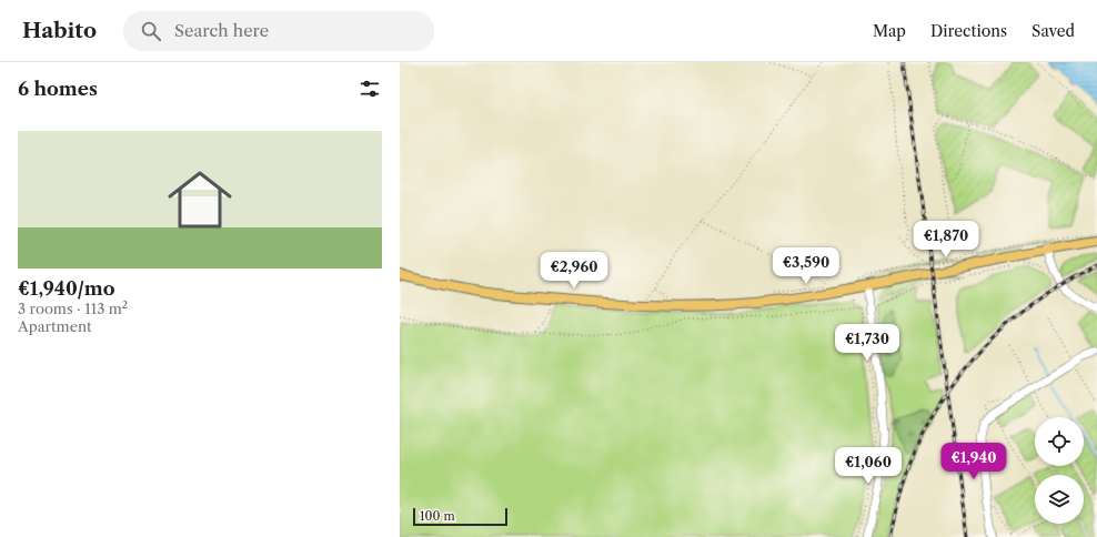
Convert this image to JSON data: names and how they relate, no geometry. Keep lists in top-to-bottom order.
{
  "scale_bar": "100 m",
  "page": {
    "header": "Habito",
    "search": "Search here",
    "nav": ["Map", "Directions", "Saved"],
    "heading": "6 homes",
    "list": [
      {
        "name": "€1,940/mo",
        "note": "3 rooms · 113 m² · Apartment"
      }
    ],
    "price": [
      "€1,870",
      "€3,590",
      "€2,960",
      "€1,730",
      "€1,940",
      "€1,060"
    ],
    "scale": "100 m"
  }
}
